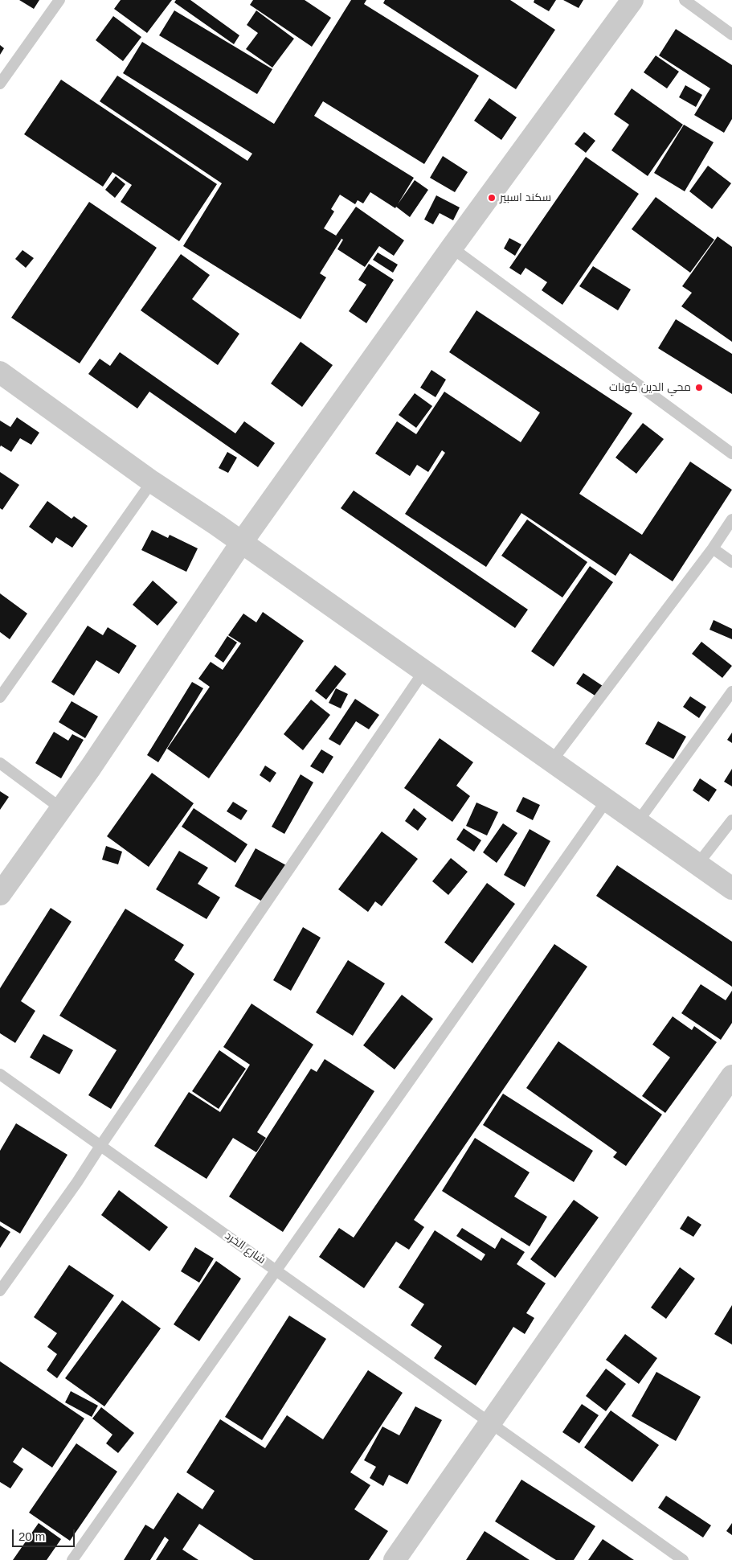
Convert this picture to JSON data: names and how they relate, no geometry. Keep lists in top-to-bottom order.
{
  "streets": {
    "lane": ["شارع الخرد"]
  },
  "places": ["سكند اسبير", "محي الدين كونات"],
  "scale_bar": "20 m"
}
